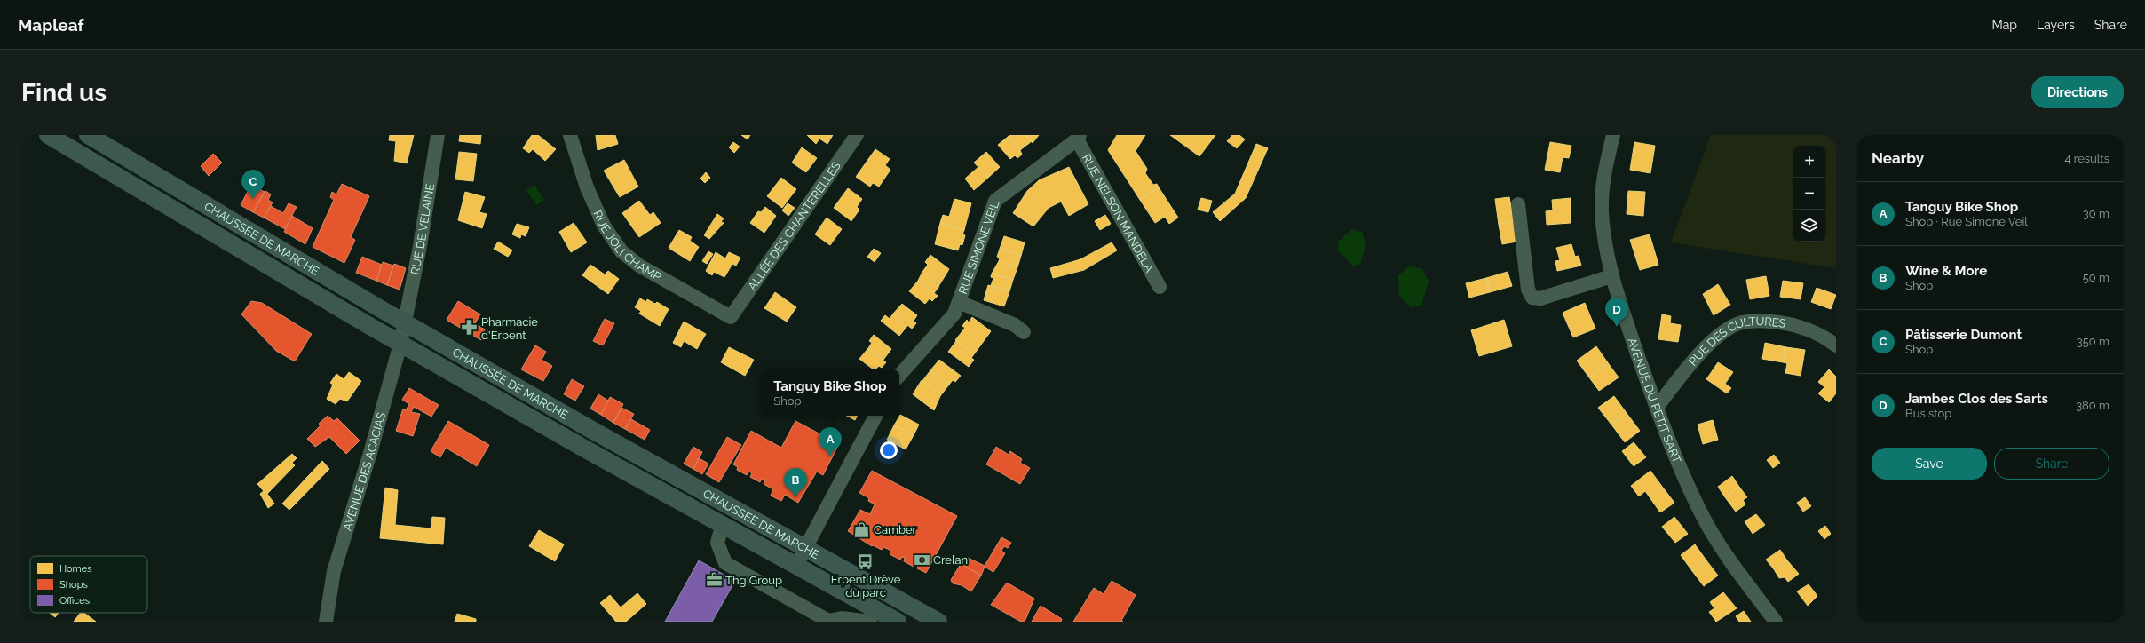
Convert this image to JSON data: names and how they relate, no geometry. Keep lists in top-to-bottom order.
{
  "streets": {
    "main road": ["CHAUSSÉE DE MARCHE"],
    "street": [
      "RUE NELSON MANDELA",
      "ALLÉE DES CHANTERELLES",
      "RUE DE VELAINE",
      "RUE JOLI CHAMP",
      "RUE SIMONE VEIL",
      "RUE DES CULTURES",
      "AVENUE DU PETIT SART",
      "AVENUE DES ACACIAS"
    ]
  },
  "crossings": [
    ["RUE NELSON MANDELA", "RUE SIMONE VEIL"],
    ["ALLÉE DES CHANTERELLES", "RUE JOLI CHAMP"],
    ["RUE DE VELAINE", "CHAUSSÉE DE MARCHE"],
    ["RUE DE VELAINE", "AVENUE DES ACACIAS"],
    ["CHAUSSÉE DE MARCHE", "AVENUE DES ACACIAS"],
    ["RUE DES CULTURES", "AVENUE DU PETIT SART"]
  ],
  "places": {
    "pharmacy": ["Pharmacie d'Erpent"],
    "shop": ["Camber"],
    "bank": ["Crelan"],
    "bus stop": ["Erpent Drève du parc"],
    "office": ["Thg Group"]
  },
  "legend": ["Homes", "Shops", "Offices"],
  "page": {
    "header": "Mapleaf",
    "nav": ["Map", "Layers", "Share"],
    "buttons": [
      "Directions",
      ["Save", "Share"]
    ],
    "title": "Find us",
    "heading": ["Nearby", "4 results"],
    "map_buttons": ["+", "−"],
    "pins": [
      "C",
      "D",
      "A",
      "B"
    ],
    "list": [
      {
        "mark": "A",
        "name": "Tanguy Bike Shop",
        "note": "Shop · Rue Simone Veil",
        "value": "30 m"
      },
      {
        "mark": "B",
        "name": "Wine & More",
        "note": "Shop",
        "value": "50 m"
      },
      {
        "mark": "C",
        "name": "Pâtisserie Dumont",
        "note": "Shop",
        "value": "350 m"
      },
      {
        "mark": "D",
        "name": "Jambes Clos des Sarts",
        "note": "Bus stop",
        "value": "380 m"
      }
    ],
    "popup": ["Tanguy Bike Shop", "Shop"]
  }
}
